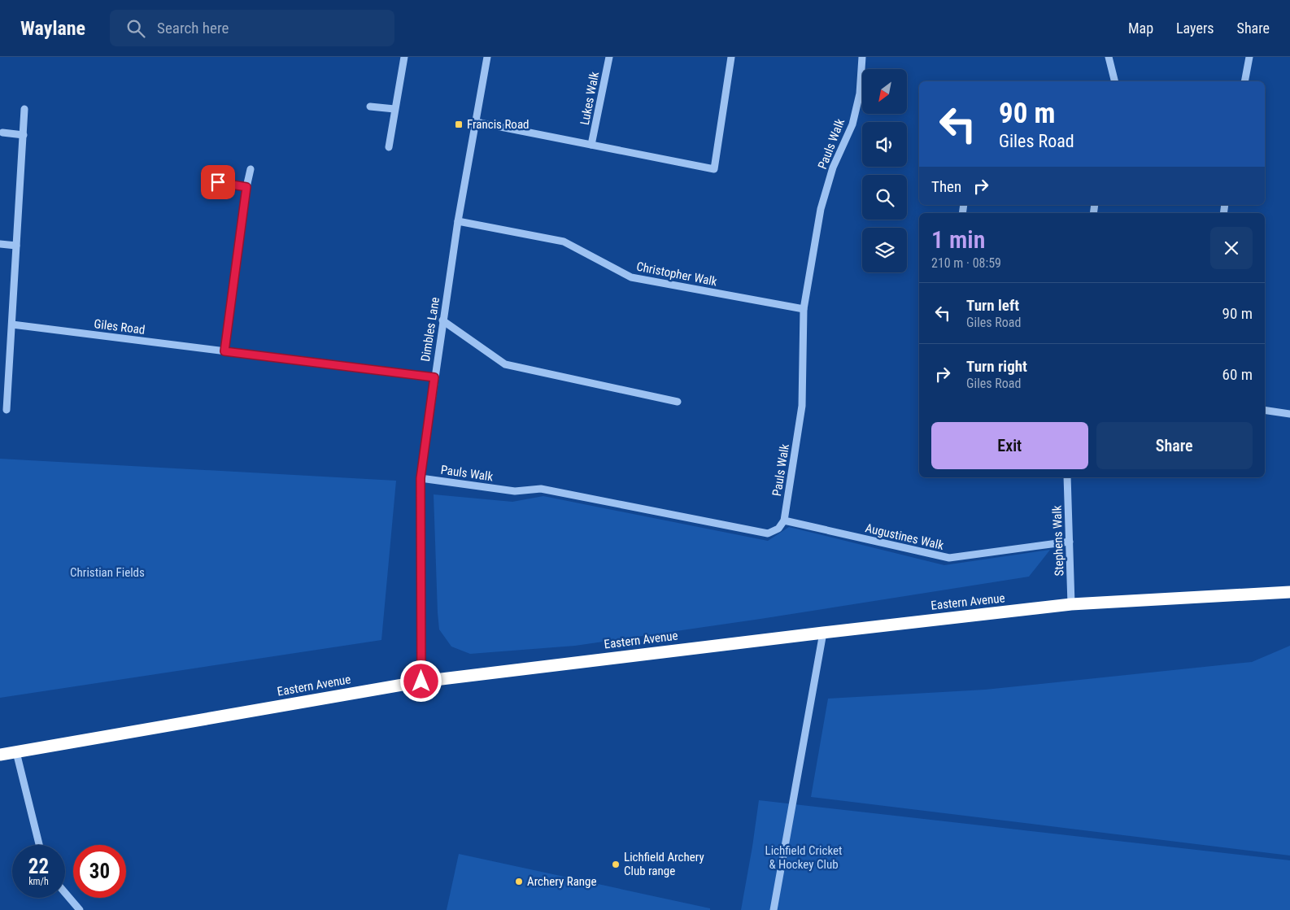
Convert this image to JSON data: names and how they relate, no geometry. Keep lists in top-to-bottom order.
{
  "streets": {
    "highway": ["Eastern Avenue"],
    "street": [
      "Lukes Walk",
      "Pauls Walk",
      "Christopher Walk",
      "Giles Road",
      "Dimbles Lane",
      "Augustines Walk",
      "Stephens Walk"
    ]
  },
  "crossings": [
    ["Pauls Walk", "Christopher Walk"],
    ["Pauls Walk", "Dimbles Lane"],
    ["Pauls Walk", "Augustines Walk"],
    ["Christopher Walk", "Dimbles Lane"],
    ["Giles Road", "Dimbles Lane"],
    ["Dimbles Lane", "Eastern Avenue"],
    ["Augustines Walk", "Stephens Walk"],
    ["Stephens Walk", "Eastern Avenue"]
  ],
  "parks": ["Christian Fields", "Lichfield Cricket & Hockey Club"],
  "places": {
    "transit": ["Francis Road"],
    "other": ["Lichfield Archery Club range", "Archery Range"]
  },
  "north": "bottom left",
  "page": {
    "header": "Waylane",
    "search": "Search here",
    "nav": ["Map", "Layers", "Share"],
    "turn": ["90 m", "Giles Road"],
    "then": "Then",
    "heading": ["1 min", "210 m · 08:59"],
    "list": [
      {
        "name": "Turn left",
        "note": "Giles Road",
        "value": "90 m"
      },
      {
        "name": "Turn right",
        "note": "Giles Road",
        "value": "60 m"
      }
    ],
    "buttons": ["Exit", "Share"],
    "speed": "22 km/h",
    "limit": "30"
  }
}
